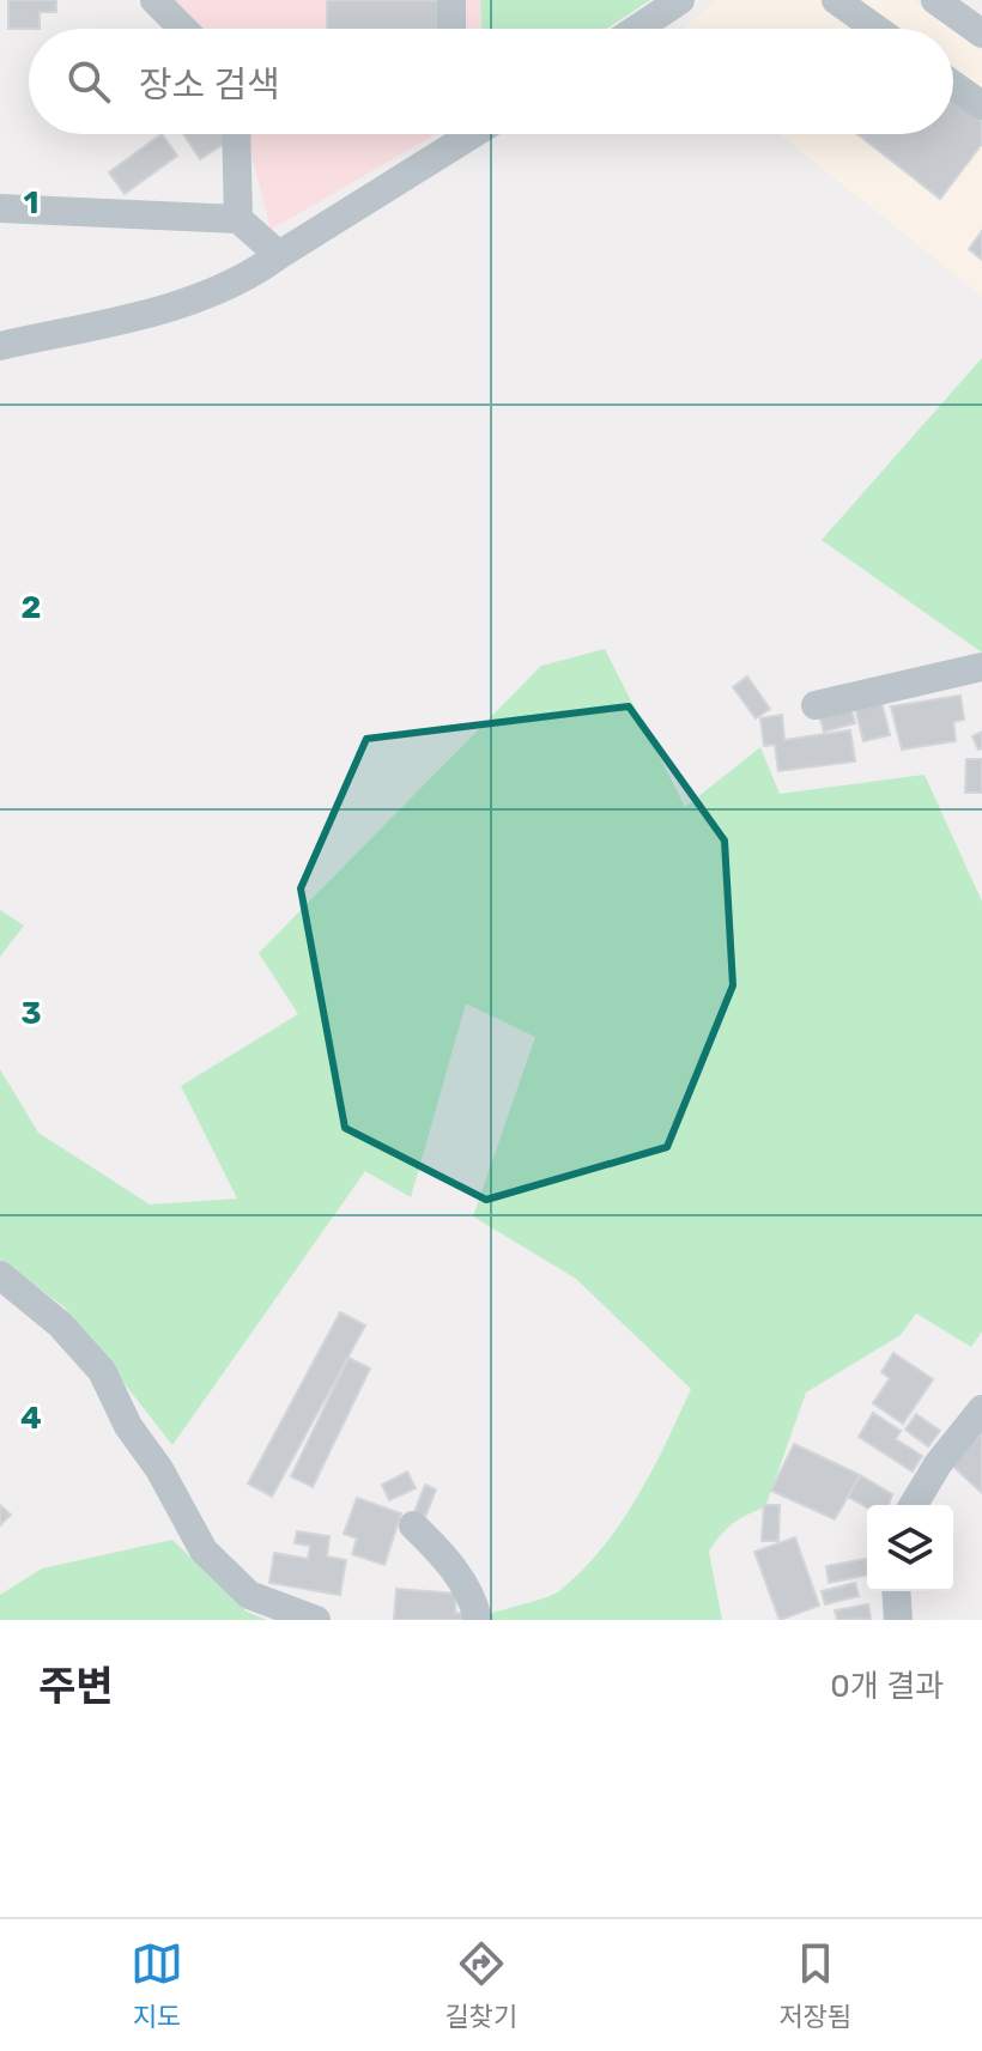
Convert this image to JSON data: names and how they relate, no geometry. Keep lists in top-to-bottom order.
{
  "page": {
    "search": "장소 검색",
    "heading": ["주변", "0개 결과"],
    "nav": ["지도", "길찾기", "저장됨"]
  },
  "grid": {
    "rows": [
      "1",
      "2",
      "3",
      "4"
    ]
  }
}
